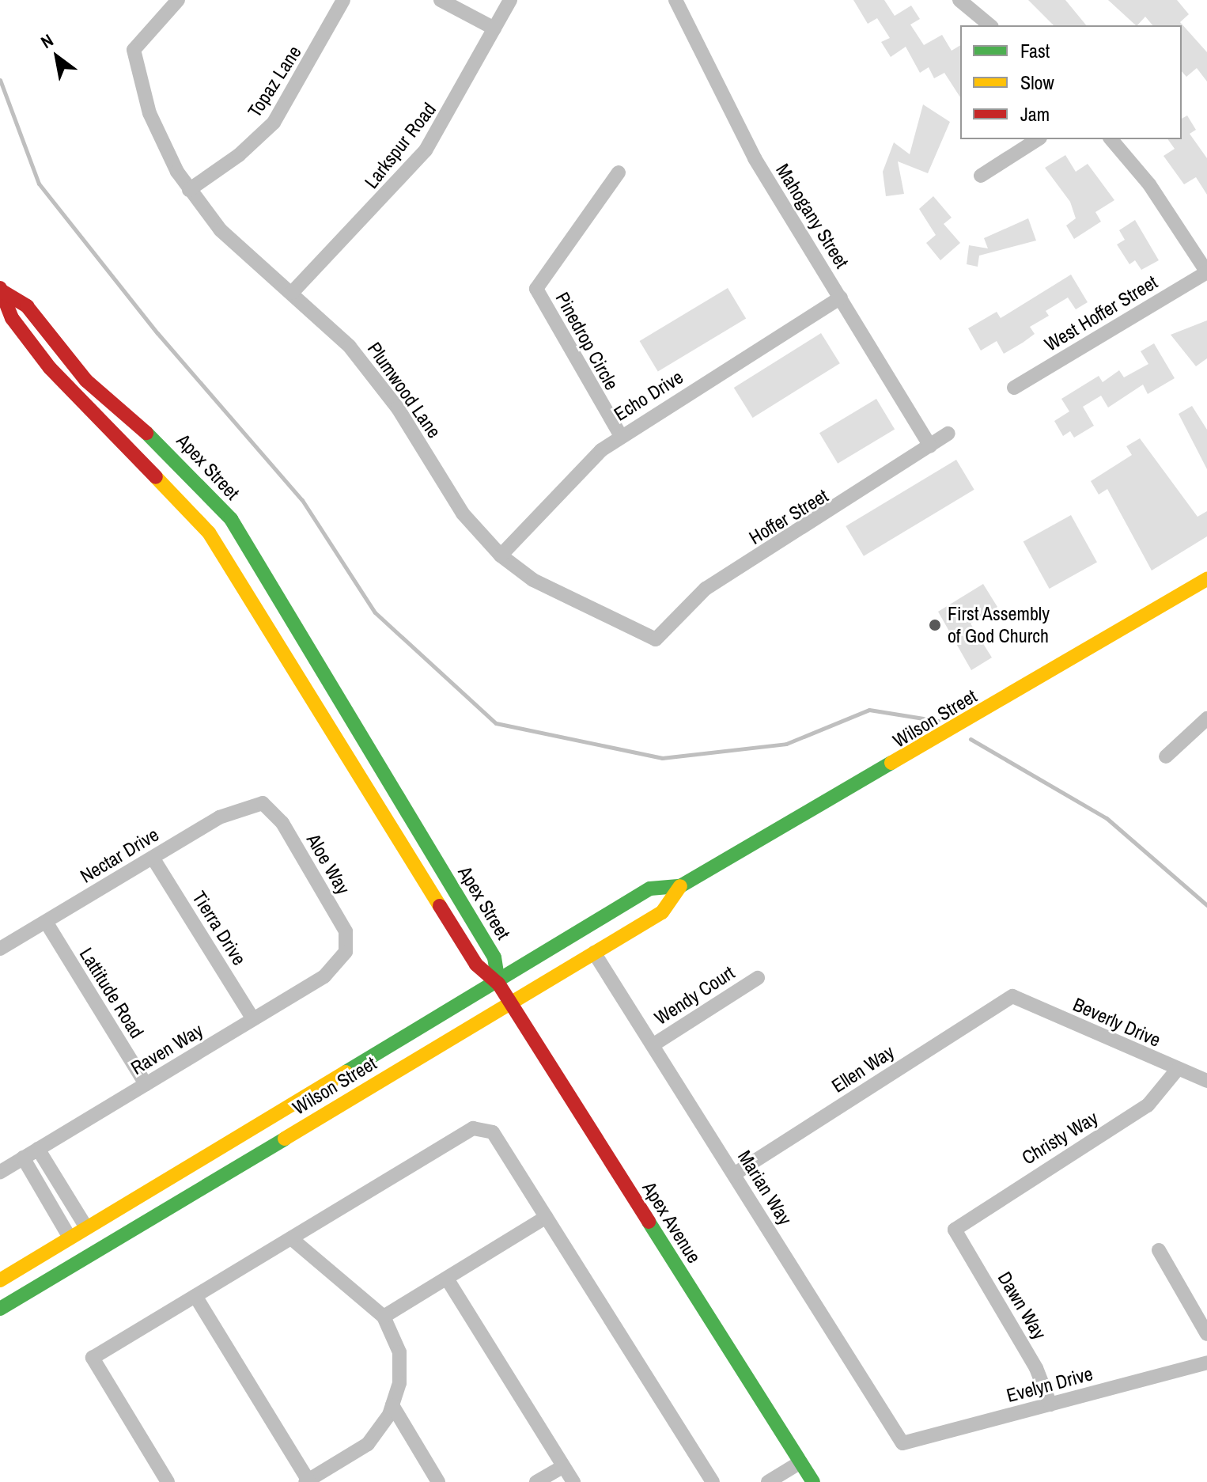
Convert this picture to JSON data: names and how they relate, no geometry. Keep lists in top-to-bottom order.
{
  "streets": {
    "main road": ["Apex Street", "Wilson Street", "Apex Avenue"],
    "street": [
      "Topaz Lane",
      "Larkspur Road",
      "Mahogany Street",
      "West Hoffer Street",
      "Pinedrop Circle",
      "Plumwood Lane",
      "Echo Drive",
      "Hoffer Street",
      "Nectar Drive",
      "Aloe Way",
      "Tierra Drive",
      "Lattitude Road",
      "Wendy Court",
      "Beverly Drive",
      "Raven Way",
      "Ellen Way",
      "Christy Way",
      "Marian Way",
      "Dawn Way",
      "Evelyn Drive"
    ]
  },
  "crossings": [
    ["Topaz Lane", "Plumwood Lane"],
    ["Larkspur Road", "Plumwood Lane"],
    ["Mahogany Street", "Echo Drive"],
    ["Mahogany Street", "Hoffer Street"],
    ["Pinedrop Circle", "Echo Drive"],
    ["Plumwood Lane", "Echo Drive"],
    ["Plumwood Lane", "Hoffer Street"],
    ["Apex Street", "Wilson Street"],
    ["Apex Street", "Apex Avenue"],
    ["Wilson Street", "Marian Way"],
    ["Wilson Street", "Apex Avenue"],
    ["Nectar Drive", "Aloe Way"],
    ["Nectar Drive", "Tierra Drive"],
    ["Nectar Drive", "Lattitude Road"],
    ["Aloe Way", "Raven Way"],
    ["Tierra Drive", "Raven Way"],
    ["Lattitude Road", "Raven Way"],
    ["Wendy Court", "Marian Way"],
    ["Beverly Drive", "Ellen Way"],
    ["Beverly Drive", "Christy Way"],
    ["Ellen Way", "Marian Way"],
    ["Christy Way", "Dawn Way"],
    ["Marian Way", "Evelyn Drive"],
    ["Dawn Way", "Evelyn Drive"]
  ],
  "places": ["First Assembly of God Church"],
  "legend": ["Fast", "Slow", "Jam"],
  "north": "top left"
}
